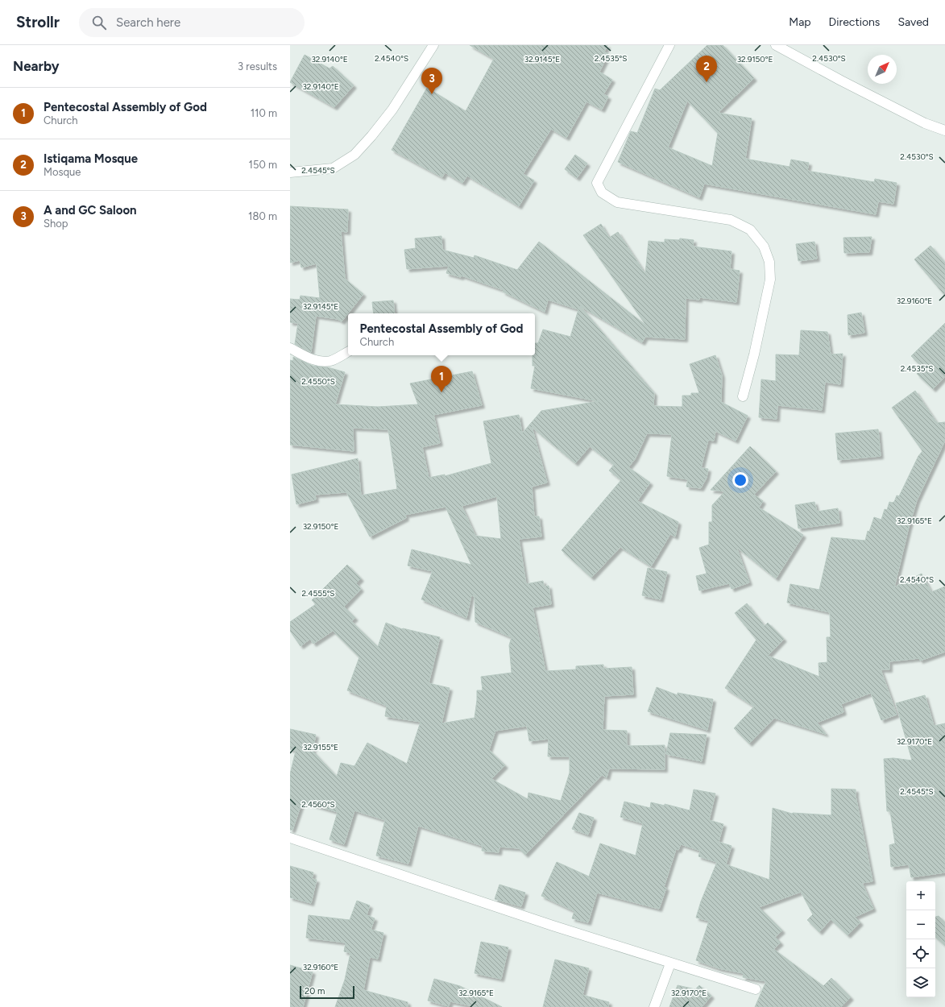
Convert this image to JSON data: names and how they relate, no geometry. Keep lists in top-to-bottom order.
{
  "scale_bar": "20 m",
  "north": "top right",
  "page": {
    "header": "Strollr",
    "search": "Search here",
    "nav": ["Map", "Directions", "Saved"],
    "heading": ["Nearby", "3 results"],
    "pins": ["2", "3", "1"],
    "list": [
      {
        "mark": "1",
        "name": "Pentecostal Assembly of God",
        "note": "Church",
        "value": "110 m"
      },
      {
        "mark": "2",
        "name": "Istiqama Mosque",
        "note": "Mosque",
        "value": "150 m"
      },
      {
        "mark": "3",
        "name": "A and GC Saloon",
        "note": "Shop",
        "value": "180 m"
      }
    ],
    "popup": ["Pentecostal Assembly of God", "Church"],
    "map_buttons": ["+", "−"],
    "scale": "20 m"
  },
  "coordinates": [
    "2.4540°S",
    "2.4535°S",
    "2.4530°S",
    "32.9140°E",
    "32.9145°E",
    "32.9150°E",
    "2.4545°S",
    "32.9160°E",
    "2.4550°S",
    "32.9165°E",
    "2.4555°S",
    "32.9170°E",
    "32.9155°E",
    "2.4560°S"
  ]
}
